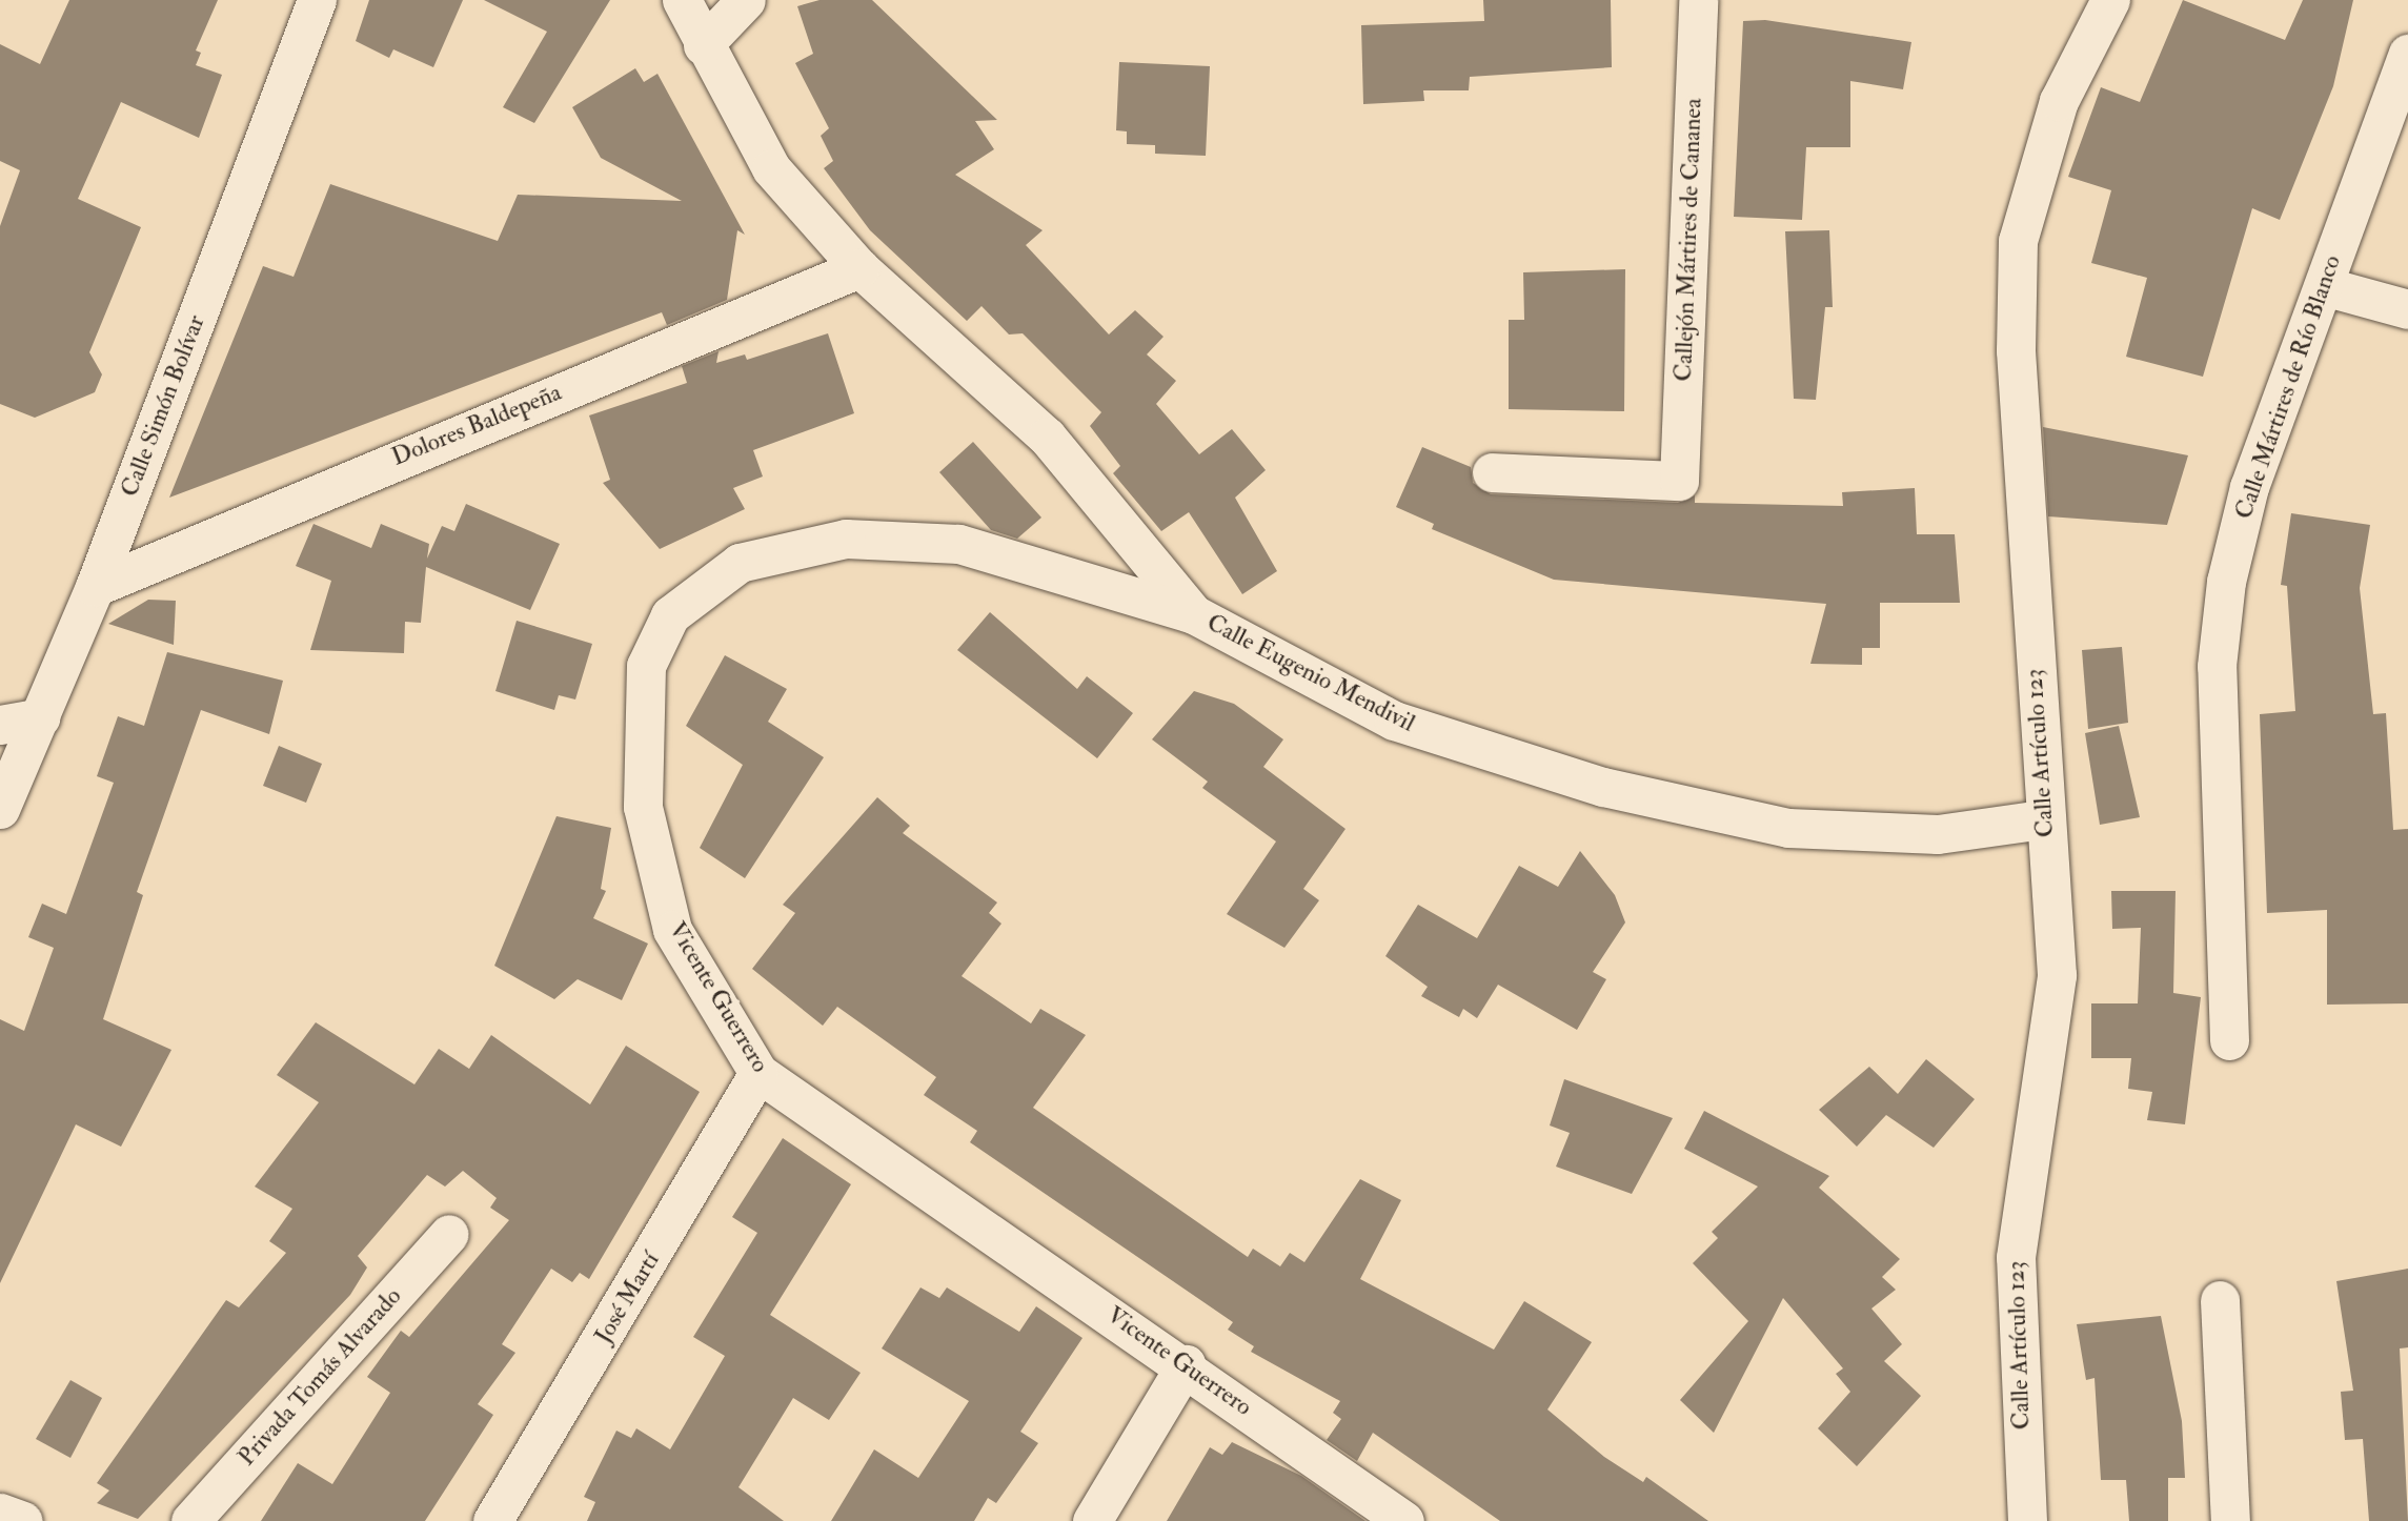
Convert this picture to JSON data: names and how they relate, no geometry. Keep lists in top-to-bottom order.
{
  "streets": {
    "street": [
      "Callejón Mártires de Cananea",
      "Calle Mártires de Río Blanco",
      "Calle Simón Bolívar",
      "Dolores Baldepeña",
      "Calle Eugenio Mendivil",
      "Calle Artículo 123",
      "Vicente Guerrero",
      "José Martí",
      "Privada Tomás Alvarado"
    ]
  },
  "crossings": [
    ["Calle Simón Bolívar", "Dolores Baldepeña"],
    ["Dolores Baldepeña", "Calle Eugenio Mendivil"],
    ["Calle Eugenio Mendivil", "Calle Artículo 123"],
    ["Calle Eugenio Mendivil", "Vicente Guerrero"],
    ["Vicente Guerrero", "José Martí"]
  ]
}
